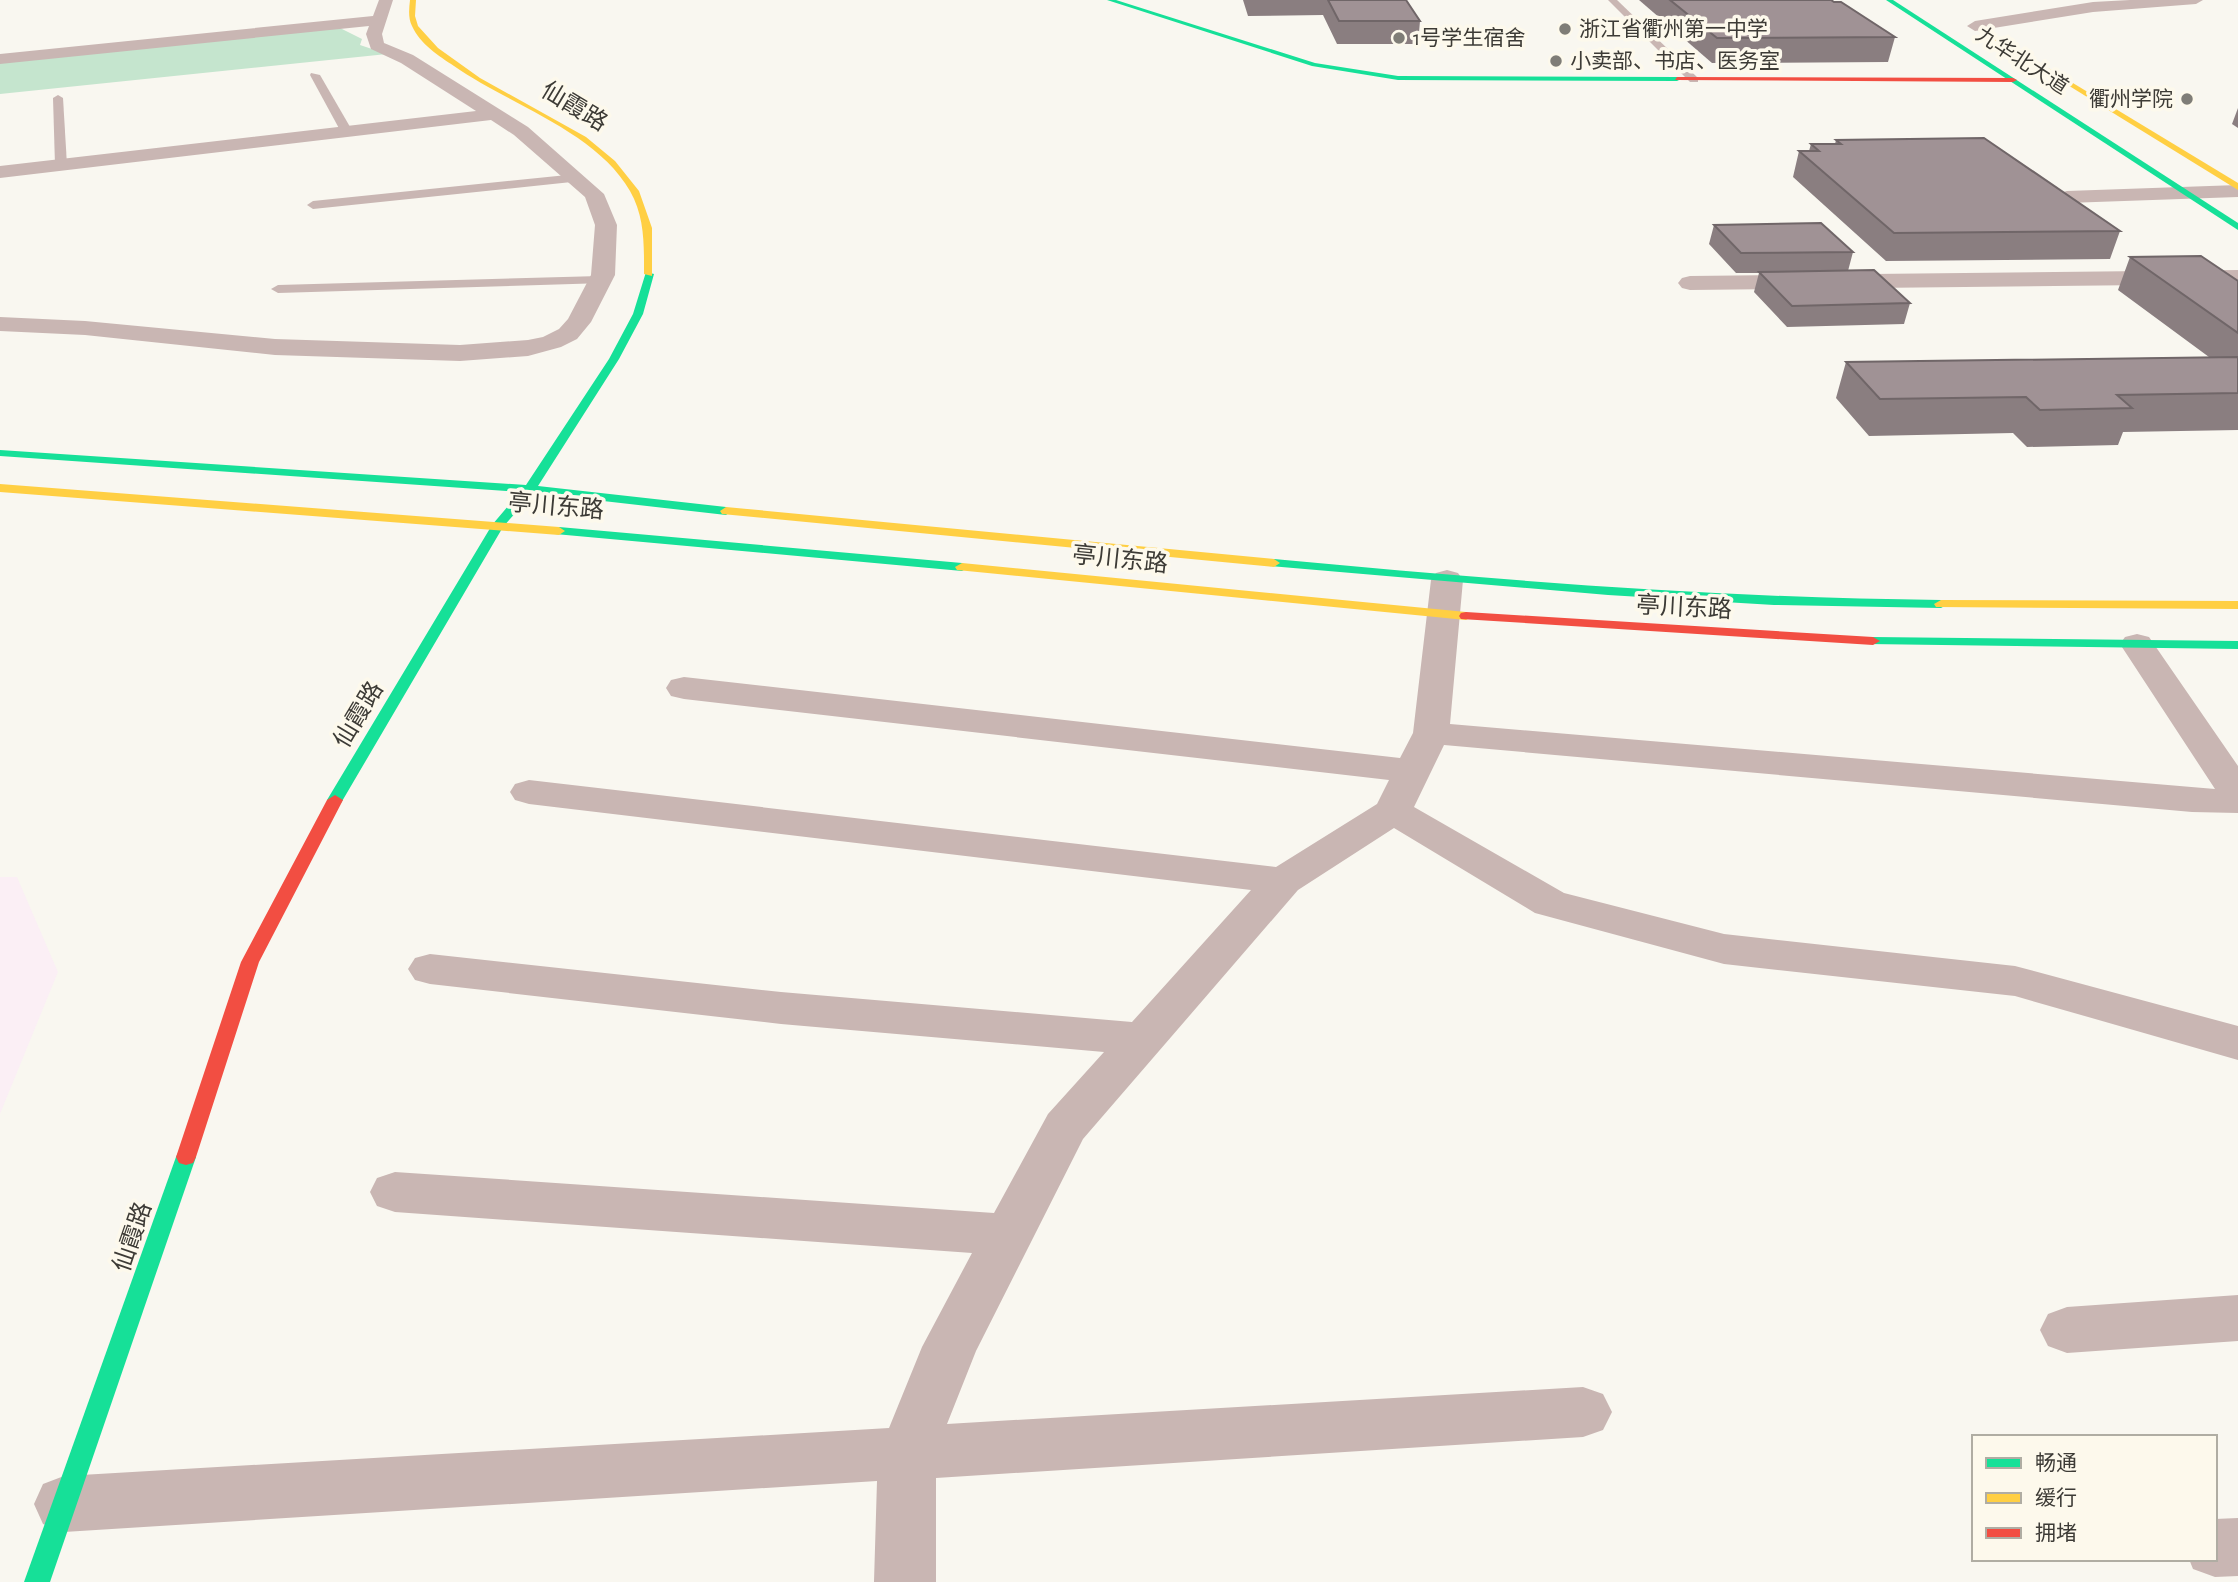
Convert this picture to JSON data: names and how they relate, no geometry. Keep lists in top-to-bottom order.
{
  "streets": {
    "main road": ["九华北大道", "仙霞路", "亭川东路"]
  },
  "crossings": [
    ["仙霞路", "亭川东路"]
  ],
  "places": [
    "浙江省衢州第一中学",
    "1号学生宿舍",
    "小卖部、书店、医务室",
    "衢州学院"
  ],
  "legend": ["畅通", "缓行", "拥堵"]
}
